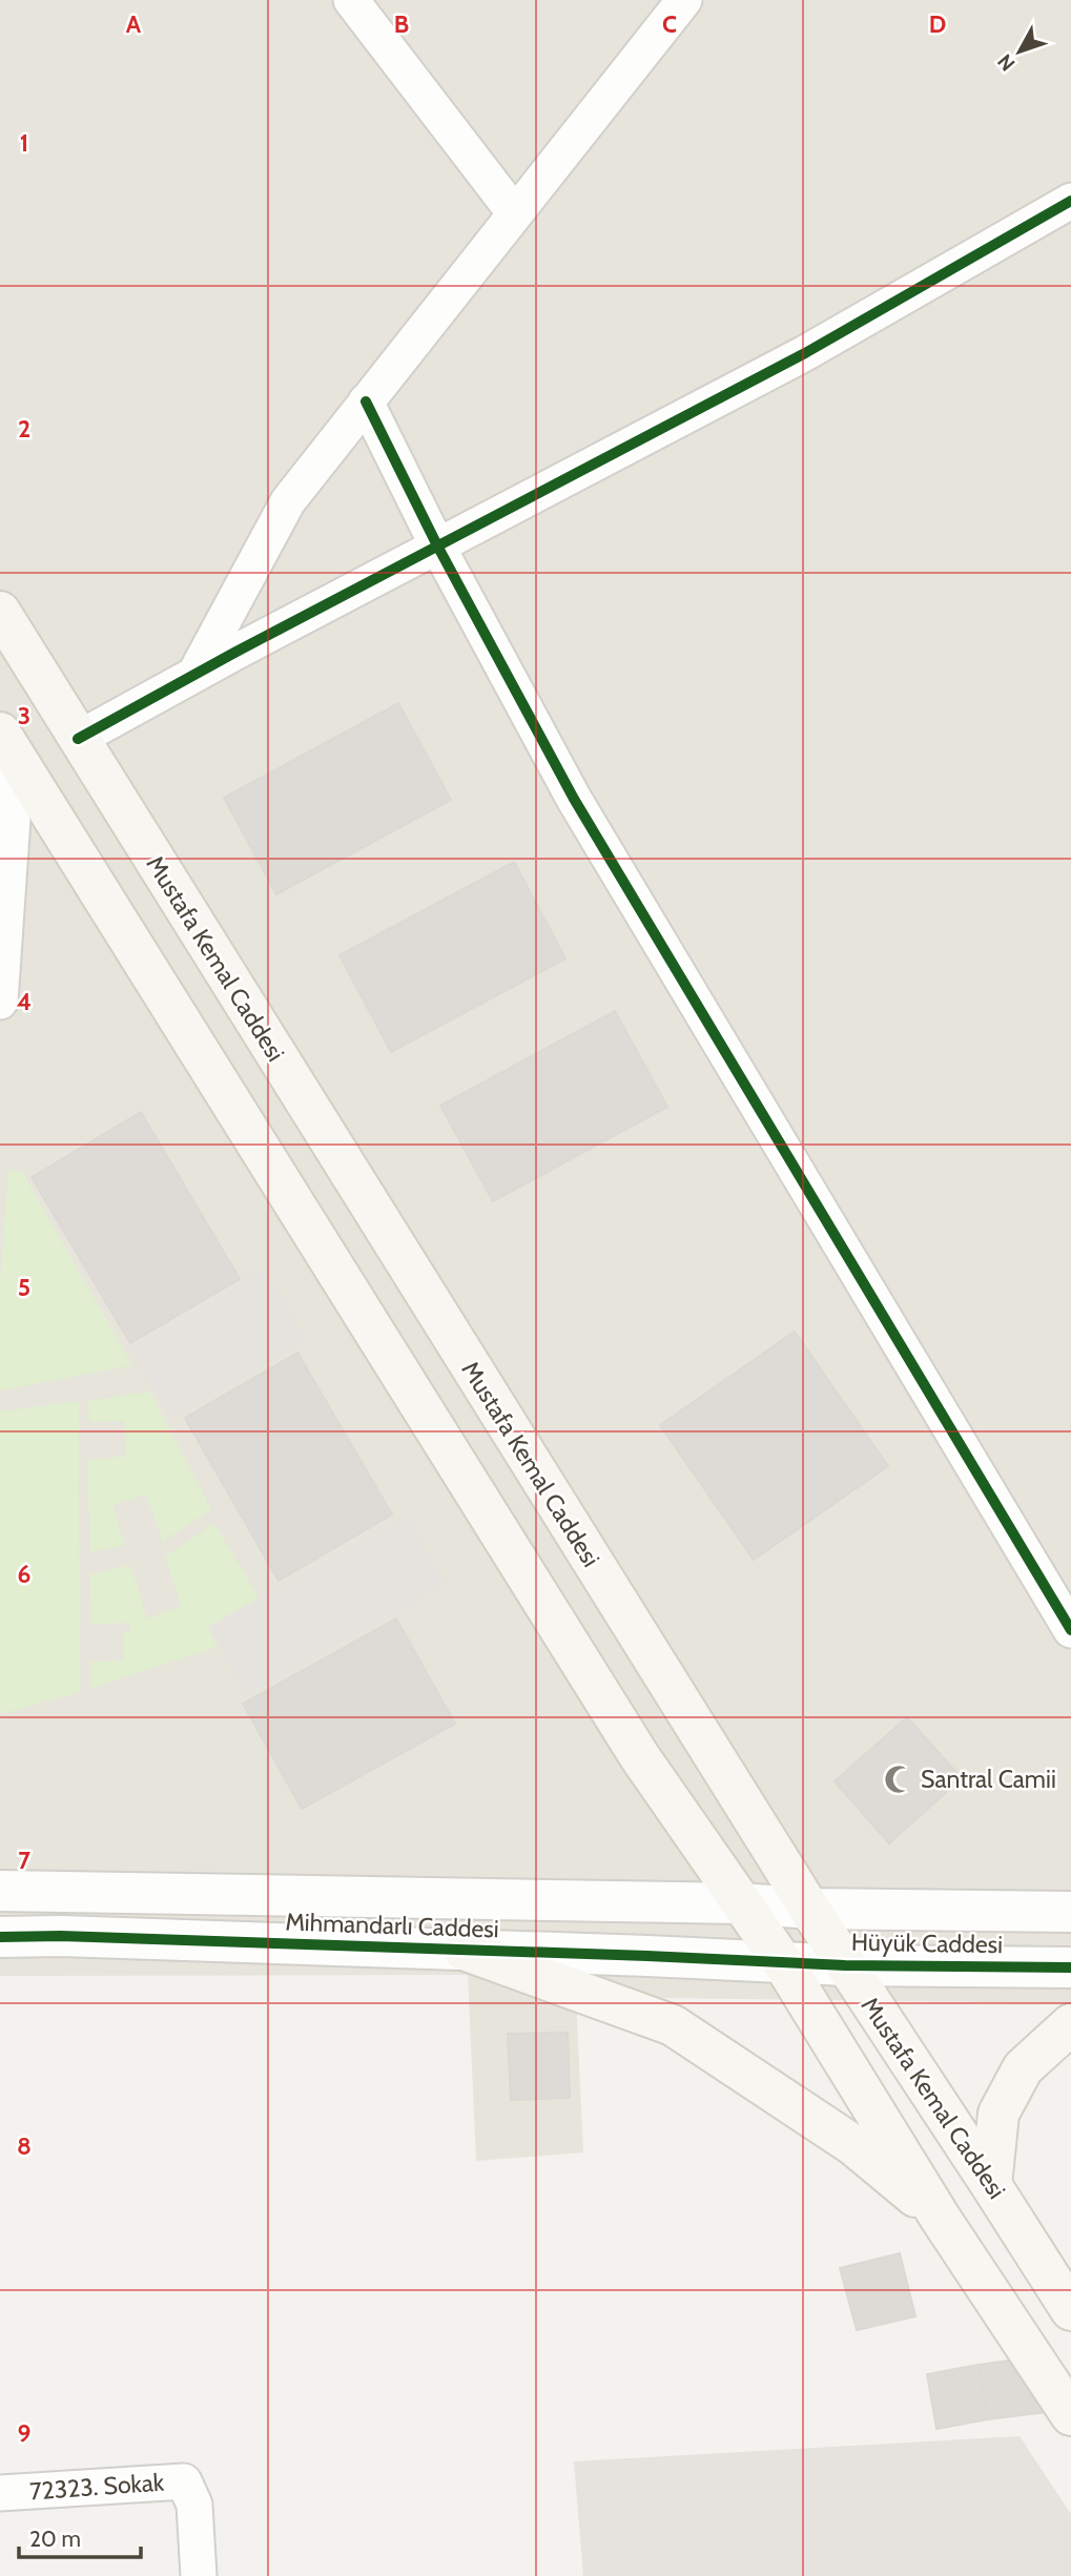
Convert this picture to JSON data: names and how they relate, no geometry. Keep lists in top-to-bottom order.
{
  "streets": {
    "main road": ["Mustafa Kemal Caddesi"],
    "street": ["Mihmandarlı Caddesi", "Hüyük Caddesi", "72323. Sokak"]
  },
  "crossings": [
    ["Mustafa Kemal Caddesi", "Hüyük Caddesi"],
    ["Mihmandarlı Caddesi", "Hüyük Caddesi"]
  ],
  "places": {
    "mosque": ["Santral Camii"]
  },
  "scale_bar": "20 m",
  "north": "bottom left",
  "grid": {
    "columns": [
      "A",
      "B",
      "C",
      "D"
    ],
    "rows": [
      "1",
      "2",
      "3",
      "4",
      "5",
      "6",
      "7",
      "8",
      "9"
    ]
  }
}
